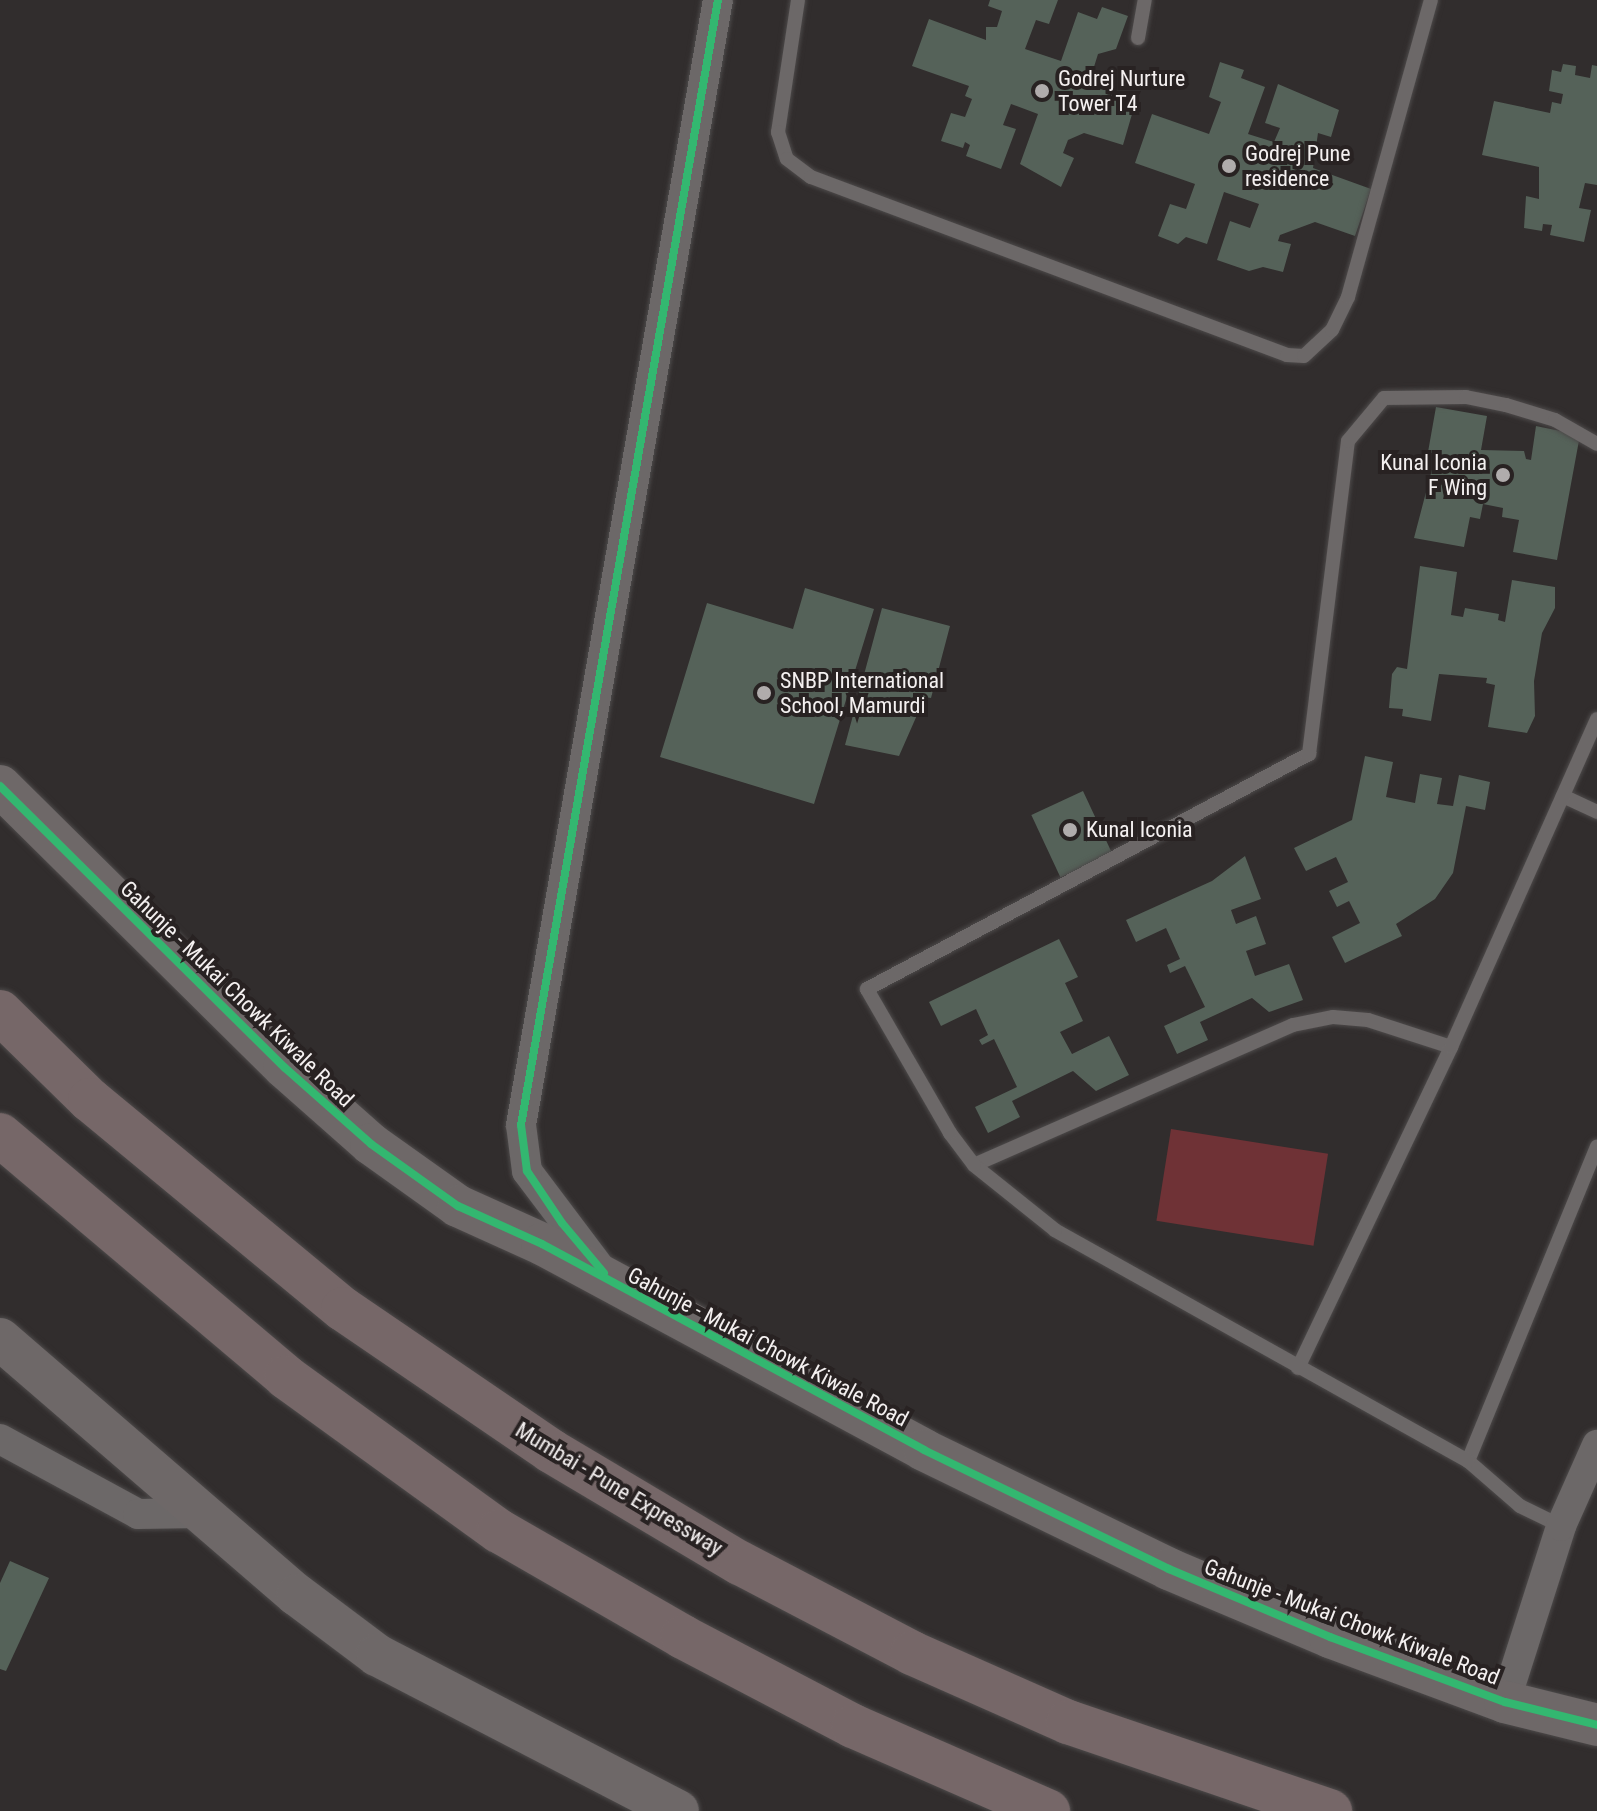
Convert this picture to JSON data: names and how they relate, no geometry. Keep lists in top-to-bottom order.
{
  "streets": {
    "highway": ["Mumbai - Pune Expressway"],
    "street": ["Gahunje - Mukai Chowk Kiwale Road"]
  },
  "places": [
    "Godrej Nurture Tower T4",
    "Godrej Pune residence",
    "Kunal Iconia F Wing",
    "SNBP International School, Mamurdi",
    "Kunal Iconia"
  ]
}
